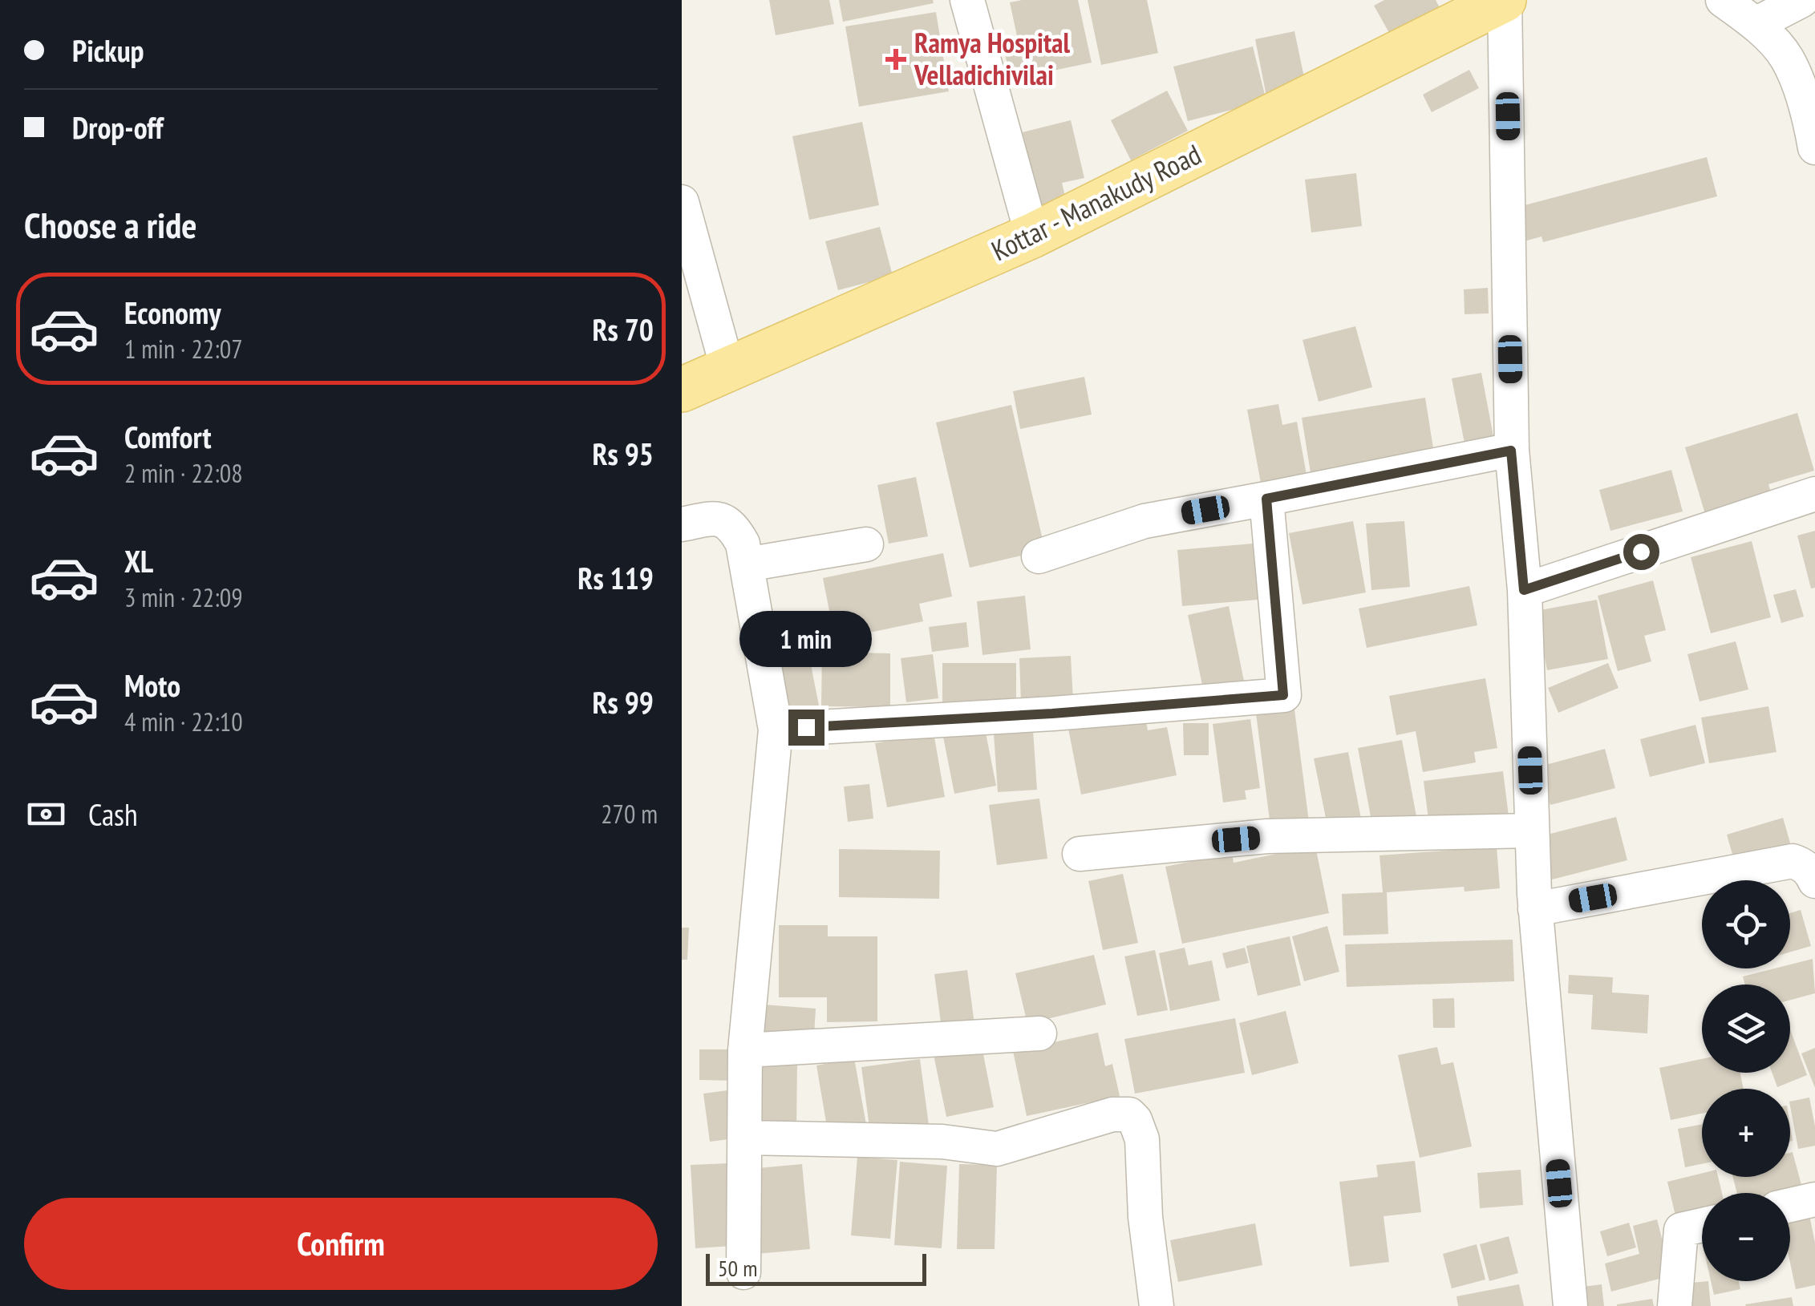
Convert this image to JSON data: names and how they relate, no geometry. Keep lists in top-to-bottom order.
{
  "streets": {
    "main road": ["Kottar - Manakudy Road"]
  },
  "places": {
    "health": ["Ramya Hospital Velladichivilai"]
  },
  "scale_bar": "50 m",
  "page": {
    "banner": ["Pickup", "Drop-off"],
    "heading": "Choose a ride",
    "list": [
      {
        "name": "Economy",
        "note": "1 min · 22:07",
        "value": "Rs 70"
      },
      {
        "name": "Comfort",
        "note": "2 min · 22:08",
        "value": "Rs 95"
      },
      {
        "name": "XL",
        "note": "3 min · 22:09",
        "value": "Rs 119"
      },
      {
        "name": "Moto",
        "note": "4 min · 22:10",
        "value": "Rs 99"
      }
    ],
    "bubble": "1 min",
    "pay": ["Cash", "270 m"],
    "map_buttons": ["+", "−"],
    "buttons": "Confirm",
    "scale": "50 m"
  }
}
